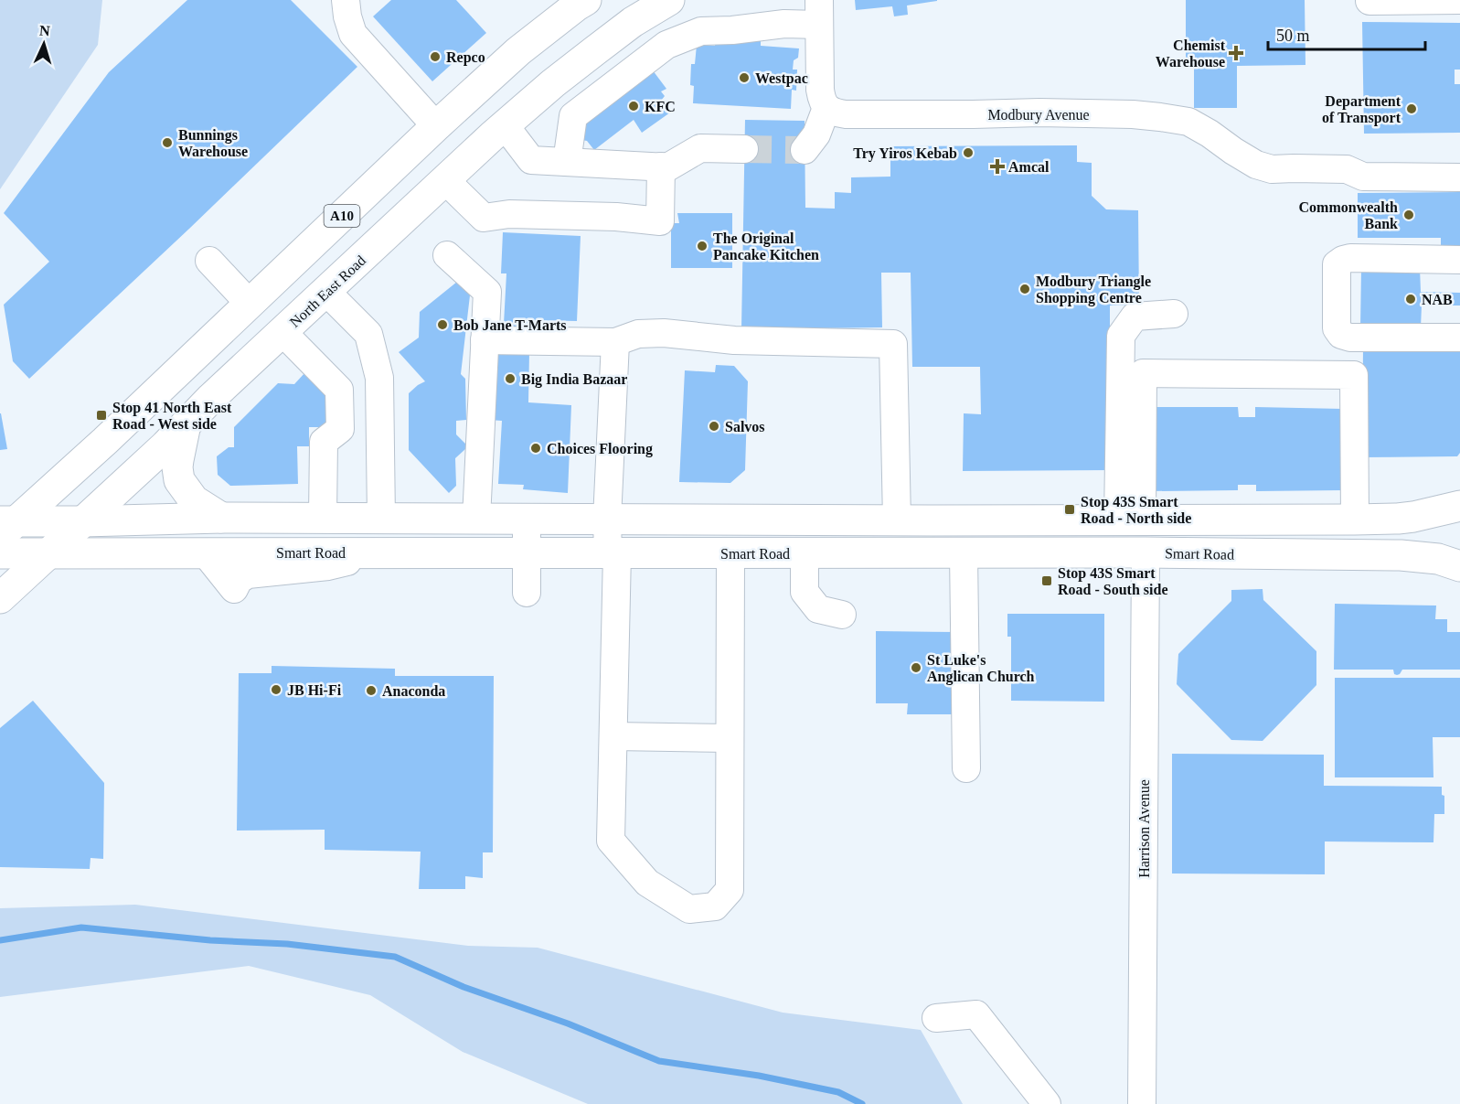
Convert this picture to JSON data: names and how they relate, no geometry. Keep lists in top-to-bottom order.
{
  "streets": {
    "main road": ["A10", "North East Road", "Smart Road"],
    "street": ["Modbury Avenue", "Harrison Avenue"]
  },
  "crossings": [
    ["North East Road", "Smart Road"],
    ["Smart Road", "Harrison Avenue"]
  ],
  "places": {
    "health": ["Chemist Warehouse", "Amcal"],
    "other": [
      "Repco",
      "Westpac",
      "KFC",
      "Department of Transport",
      "Bunnings Warehouse",
      "Try Yiros Kebab",
      "Commonwealth Bank",
      "The Original Pancake Kitchen",
      "Modbury Triangle Shopping Centre",
      "NAB",
      "Bob Jane T-Marts",
      "Big India Bazaar",
      "Salvos",
      "Choices Flooring",
      "St Luke's Anglican Church",
      "JB Hi-Fi",
      "Anaconda"
    ],
    "transit": ["Stop 41 North East Road - West side", "Stop 43S Smart Road - North side", "Stop 43S Smart Road - South side"]
  },
  "scale_bar": "50 m",
  "north": "top"
}
